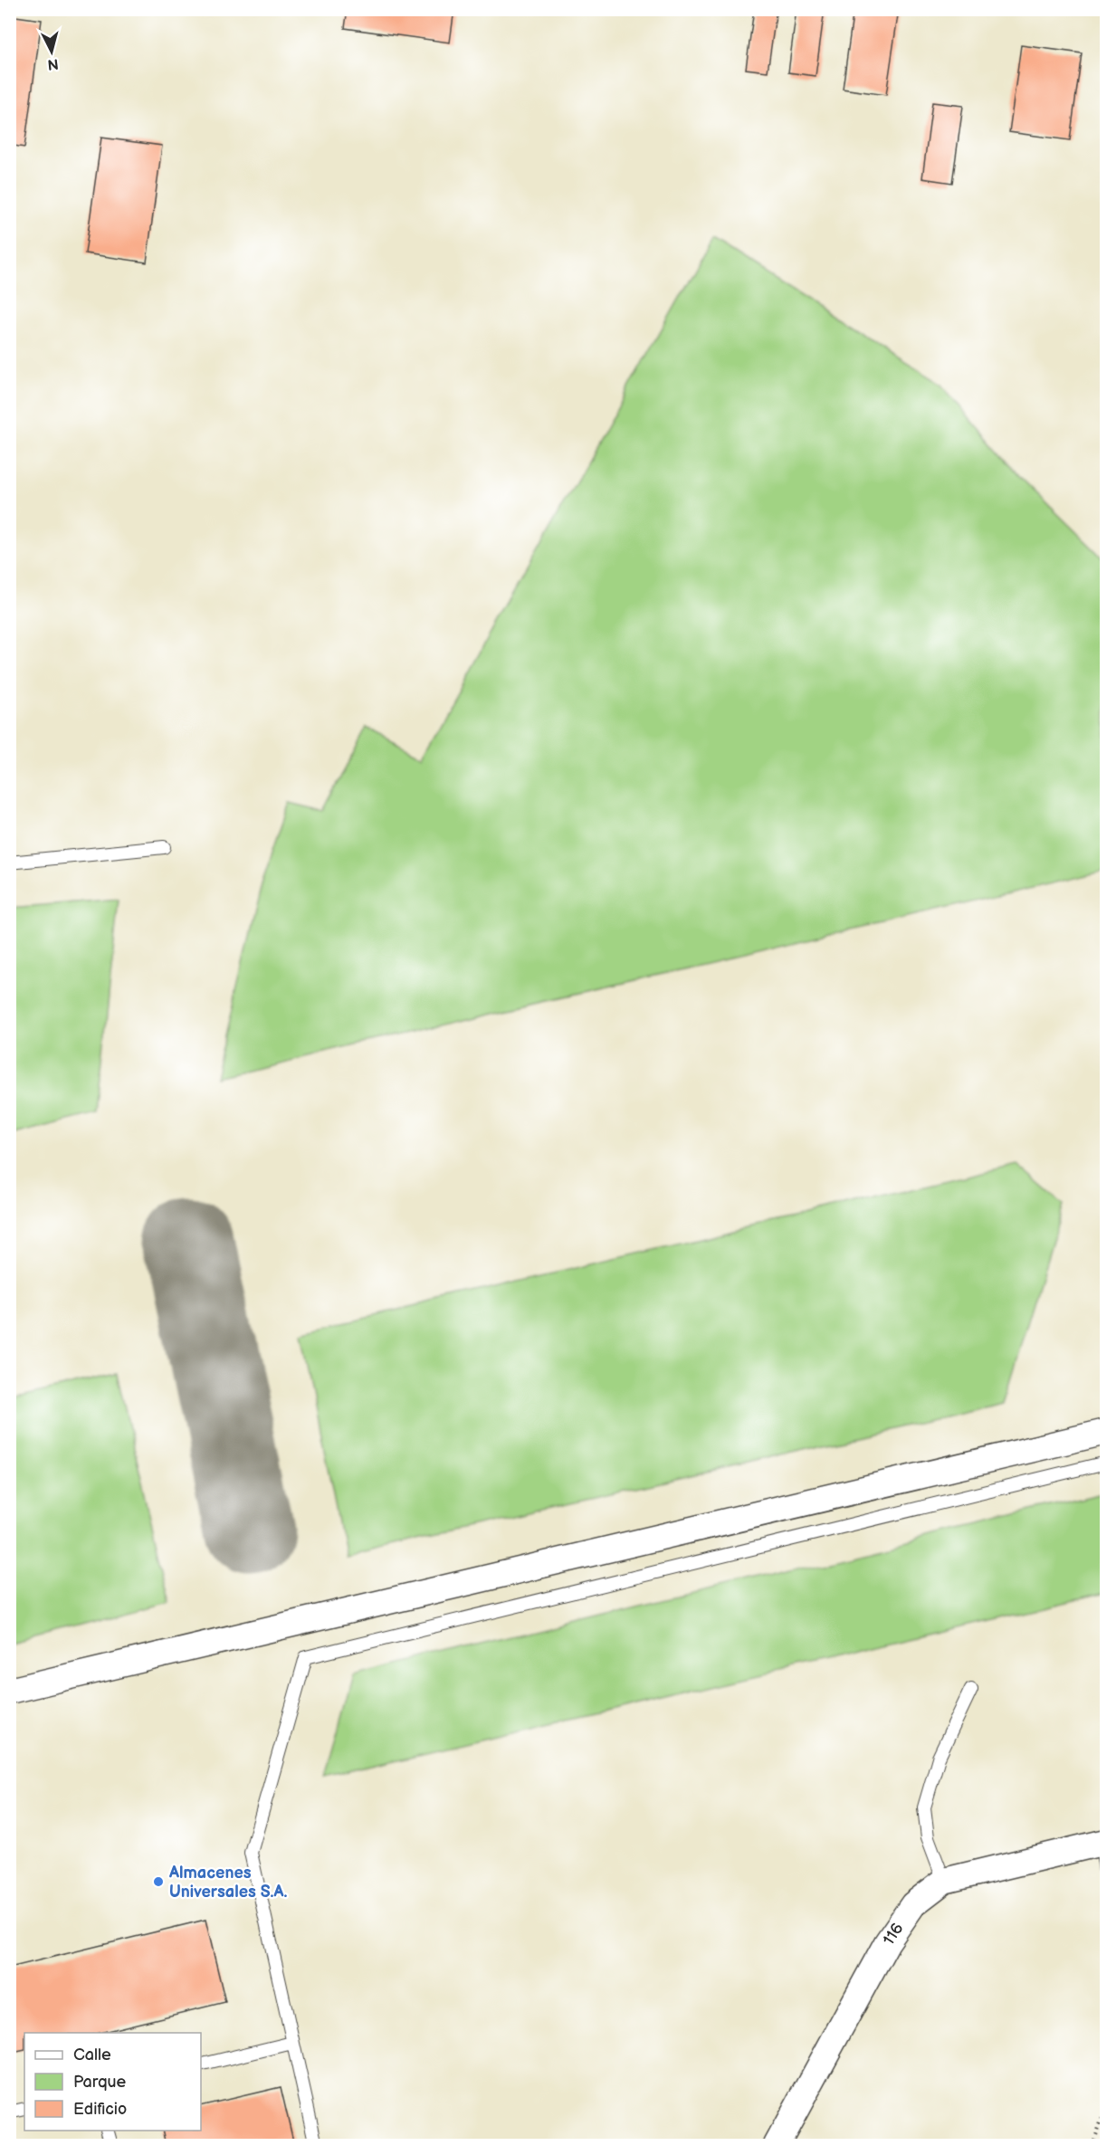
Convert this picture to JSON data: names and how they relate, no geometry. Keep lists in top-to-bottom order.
{
  "streets": {
    "street": ["116"]
  },
  "places": ["Almacenes Universales S.A."],
  "legend": ["Calle", "Parque", "Edificio"],
  "north": "bottom"
}
